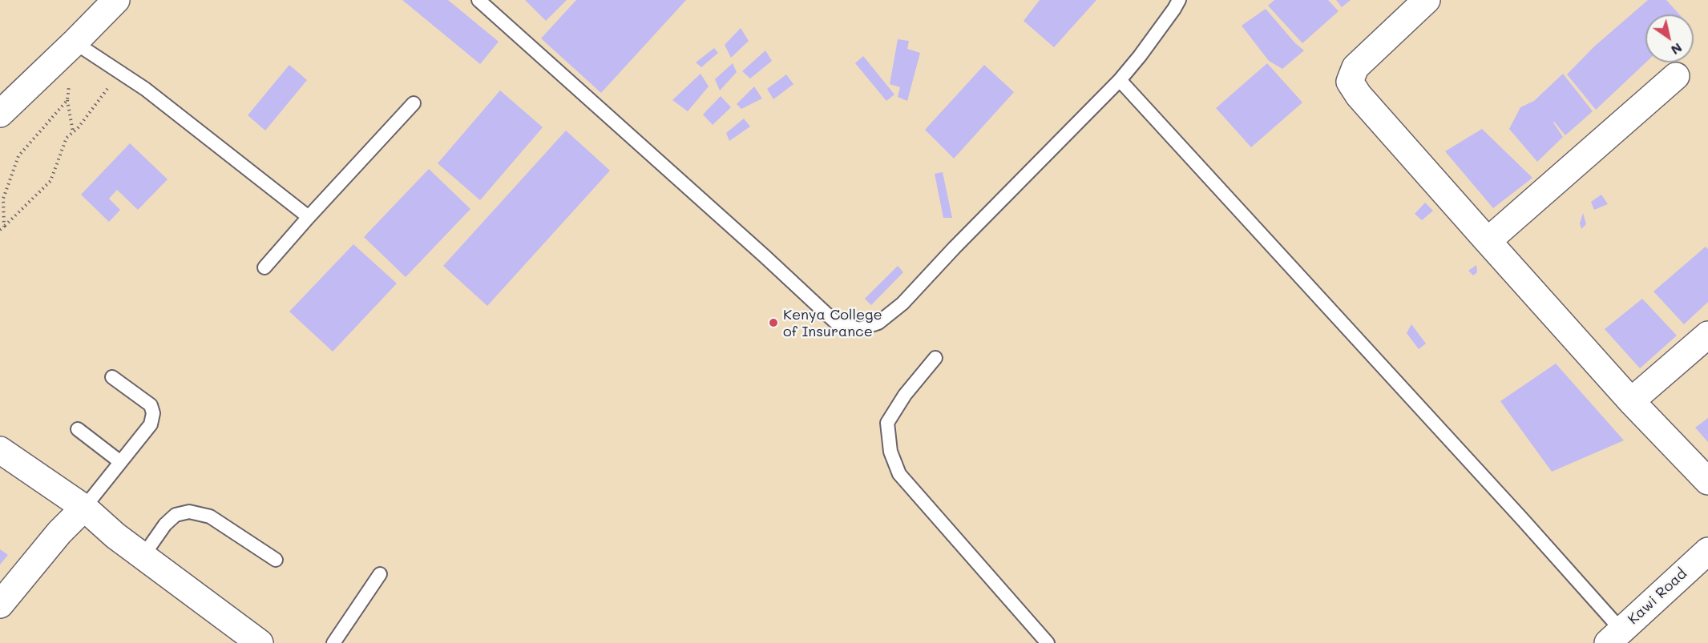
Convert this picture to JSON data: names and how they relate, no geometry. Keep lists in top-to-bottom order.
{
  "streets": {
    "street": ["Kawi Road"]
  },
  "places": ["Kenya College of Insurance"],
  "north": "bottom right"
}
